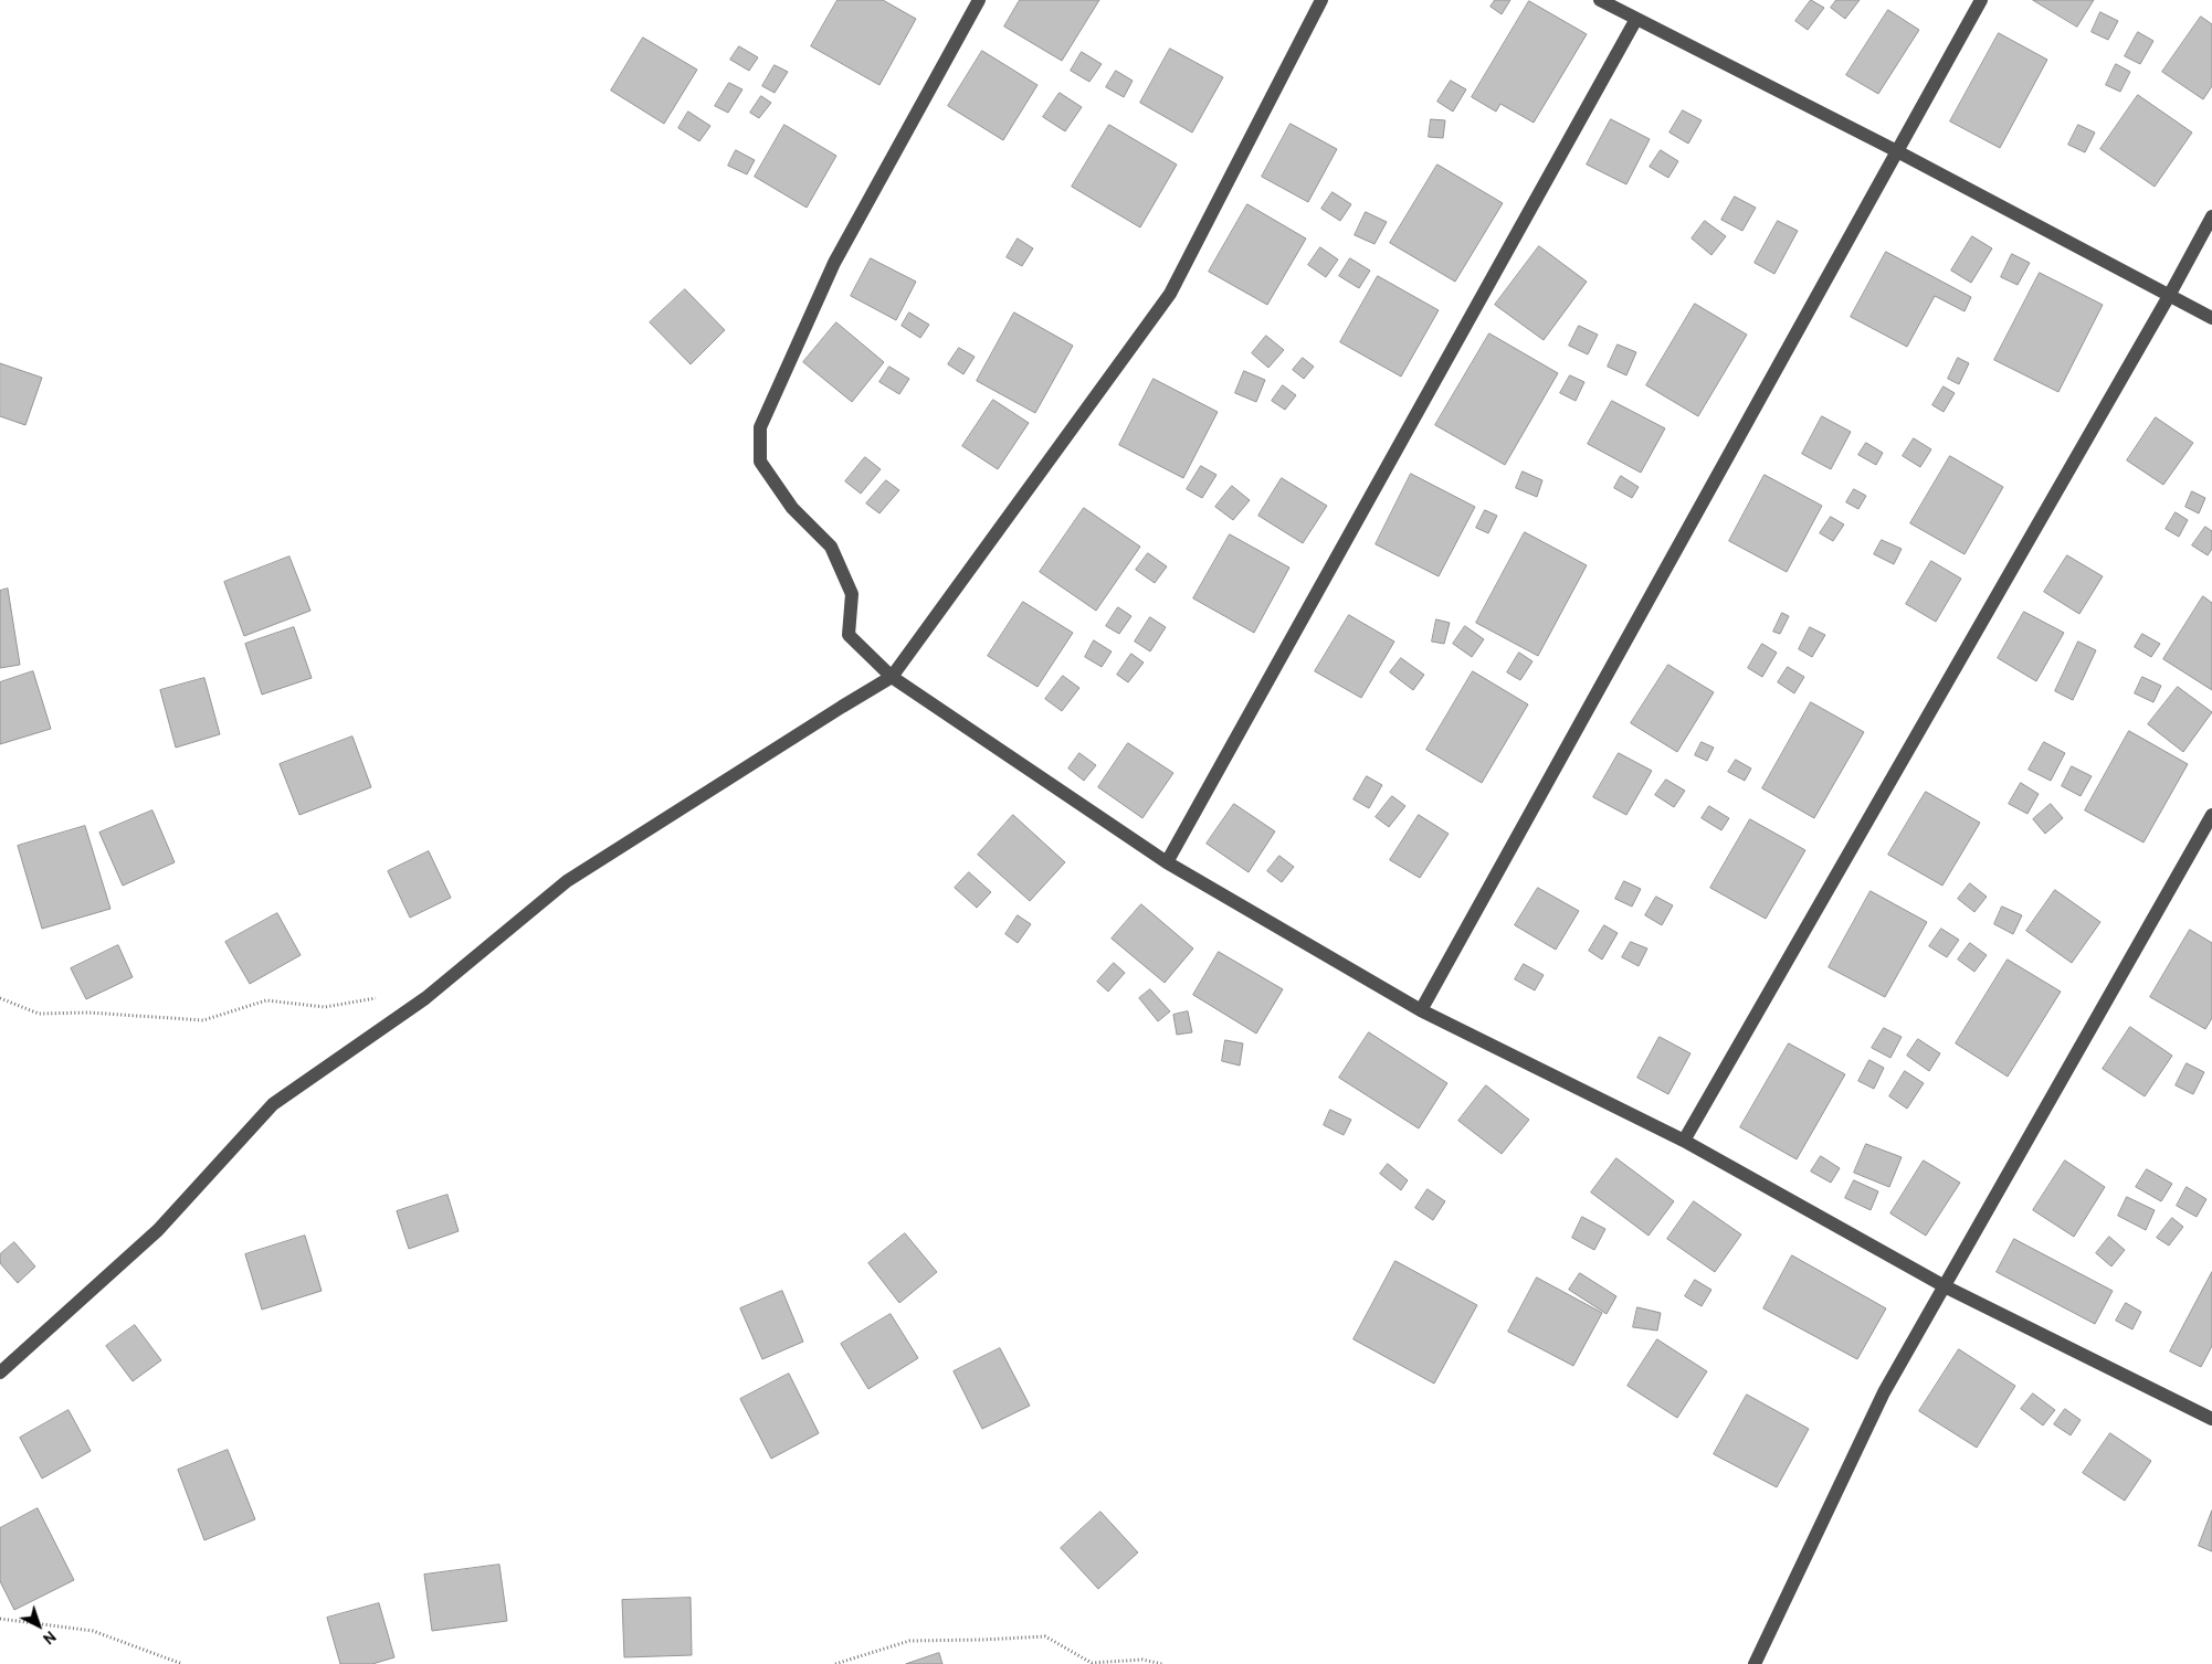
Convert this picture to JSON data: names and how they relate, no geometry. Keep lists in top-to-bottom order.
{
  "north": "bottom right"
}
